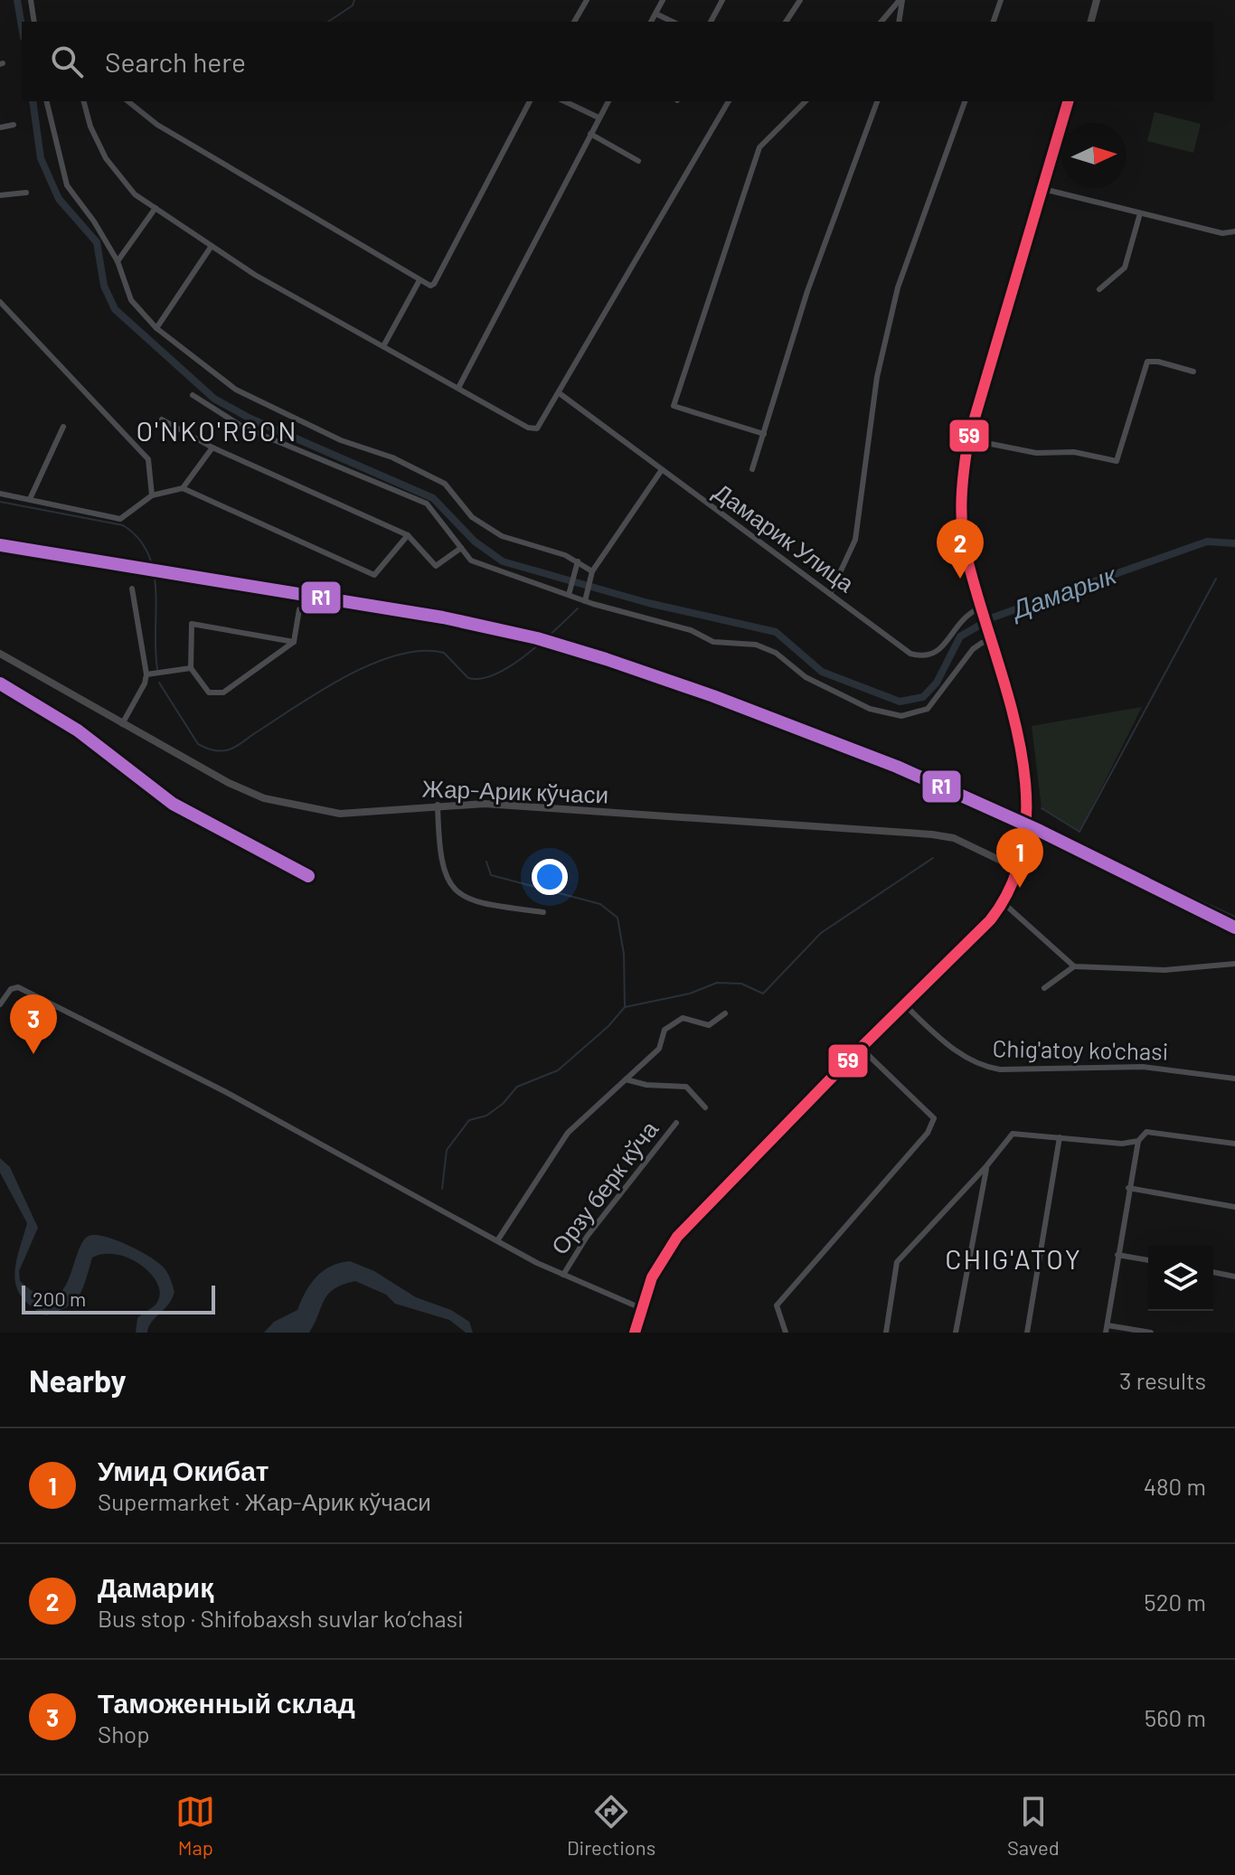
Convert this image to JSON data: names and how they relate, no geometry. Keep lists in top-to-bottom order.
{
  "streets": {
    "main road": ["Жар-Арик кўчаси"],
    "street": ["Дамарик Улица", "Chig'atoy ko'chasi", "Орзу берк кўча"]
  },
  "districts": ["O'NKO'RGON", "CHIG'ATOY"],
  "water": ["Дамарык"],
  "lines": ["transit line 59", "transit line R1"],
  "scale_bar": "200 m",
  "north": "right",
  "page": {
    "search": "Search here",
    "pins": ["2", "1", "3"],
    "scale": "200 m",
    "heading": ["Nearby", "3 results"],
    "list": [
      {
        "mark": "1",
        "name": "Умид Окибат",
        "note": "Supermarket · Жар-Арик кўчаси",
        "value": "480 m"
      },
      {
        "mark": "2",
        "name": "Дамариқ",
        "note": "Bus stop · Shifobaxsh suvlar ko‘chasi",
        "value": "520 m"
      },
      {
        "mark": "3",
        "name": "Таможенный склад",
        "note": "Shop",
        "value": "560 m"
      }
    ],
    "nav": ["Map", "Directions", "Saved"]
  }
}
